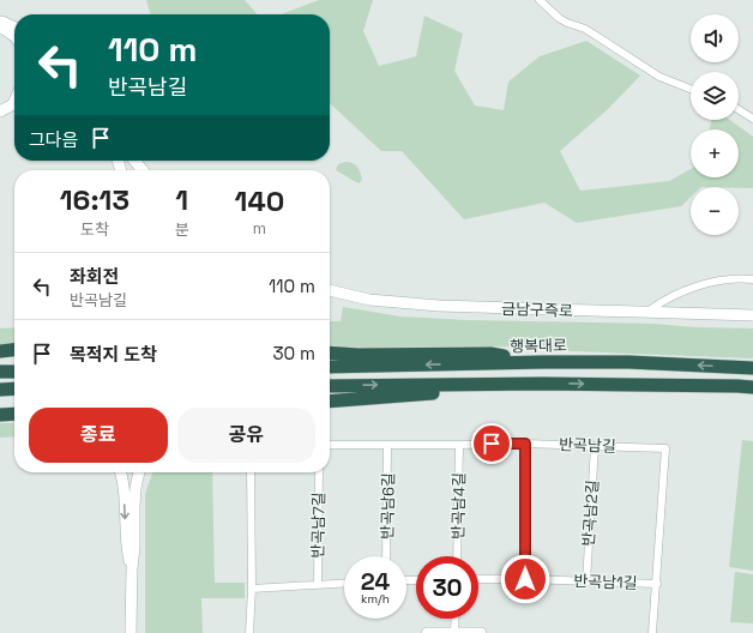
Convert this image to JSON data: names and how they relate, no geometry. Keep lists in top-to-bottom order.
{
  "streets": {
    "highway": ["행복대로"],
    "main road": ["금남구즉로"],
    "street": [
      "반곡남길",
      "반곡남6길",
      "반곡남4길",
      "반곡남2길",
      "반곡남7길",
      "반곡남1길"
    ]
  },
  "crossings": [
    ["반곡남길", "반곡남6길"],
    ["반곡남길", "반곡남4길"],
    ["반곡남길", "반곡남2길"],
    ["반곡남길", "반곡남1길"],
    ["반곡남2길", "반곡남1길"]
  ],
  "page": {
    "map_buttons": ["+", "−"],
    "turn": ["110 m", "반곡남길"],
    "then": "그다음",
    "eta": [
      "16:13",
      "도착",
      "1",
      "분",
      "140",
      "m"
    ],
    "list": [
      {
        "name": "좌회전",
        "note": "반곡남길",
        "value": "110 m"
      },
      {
        "name": "목적지 도착",
        "value": "30 m"
      }
    ],
    "buttons": ["종료", "공유"],
    "speed": "24 km/h",
    "limit": "30"
  }
}
